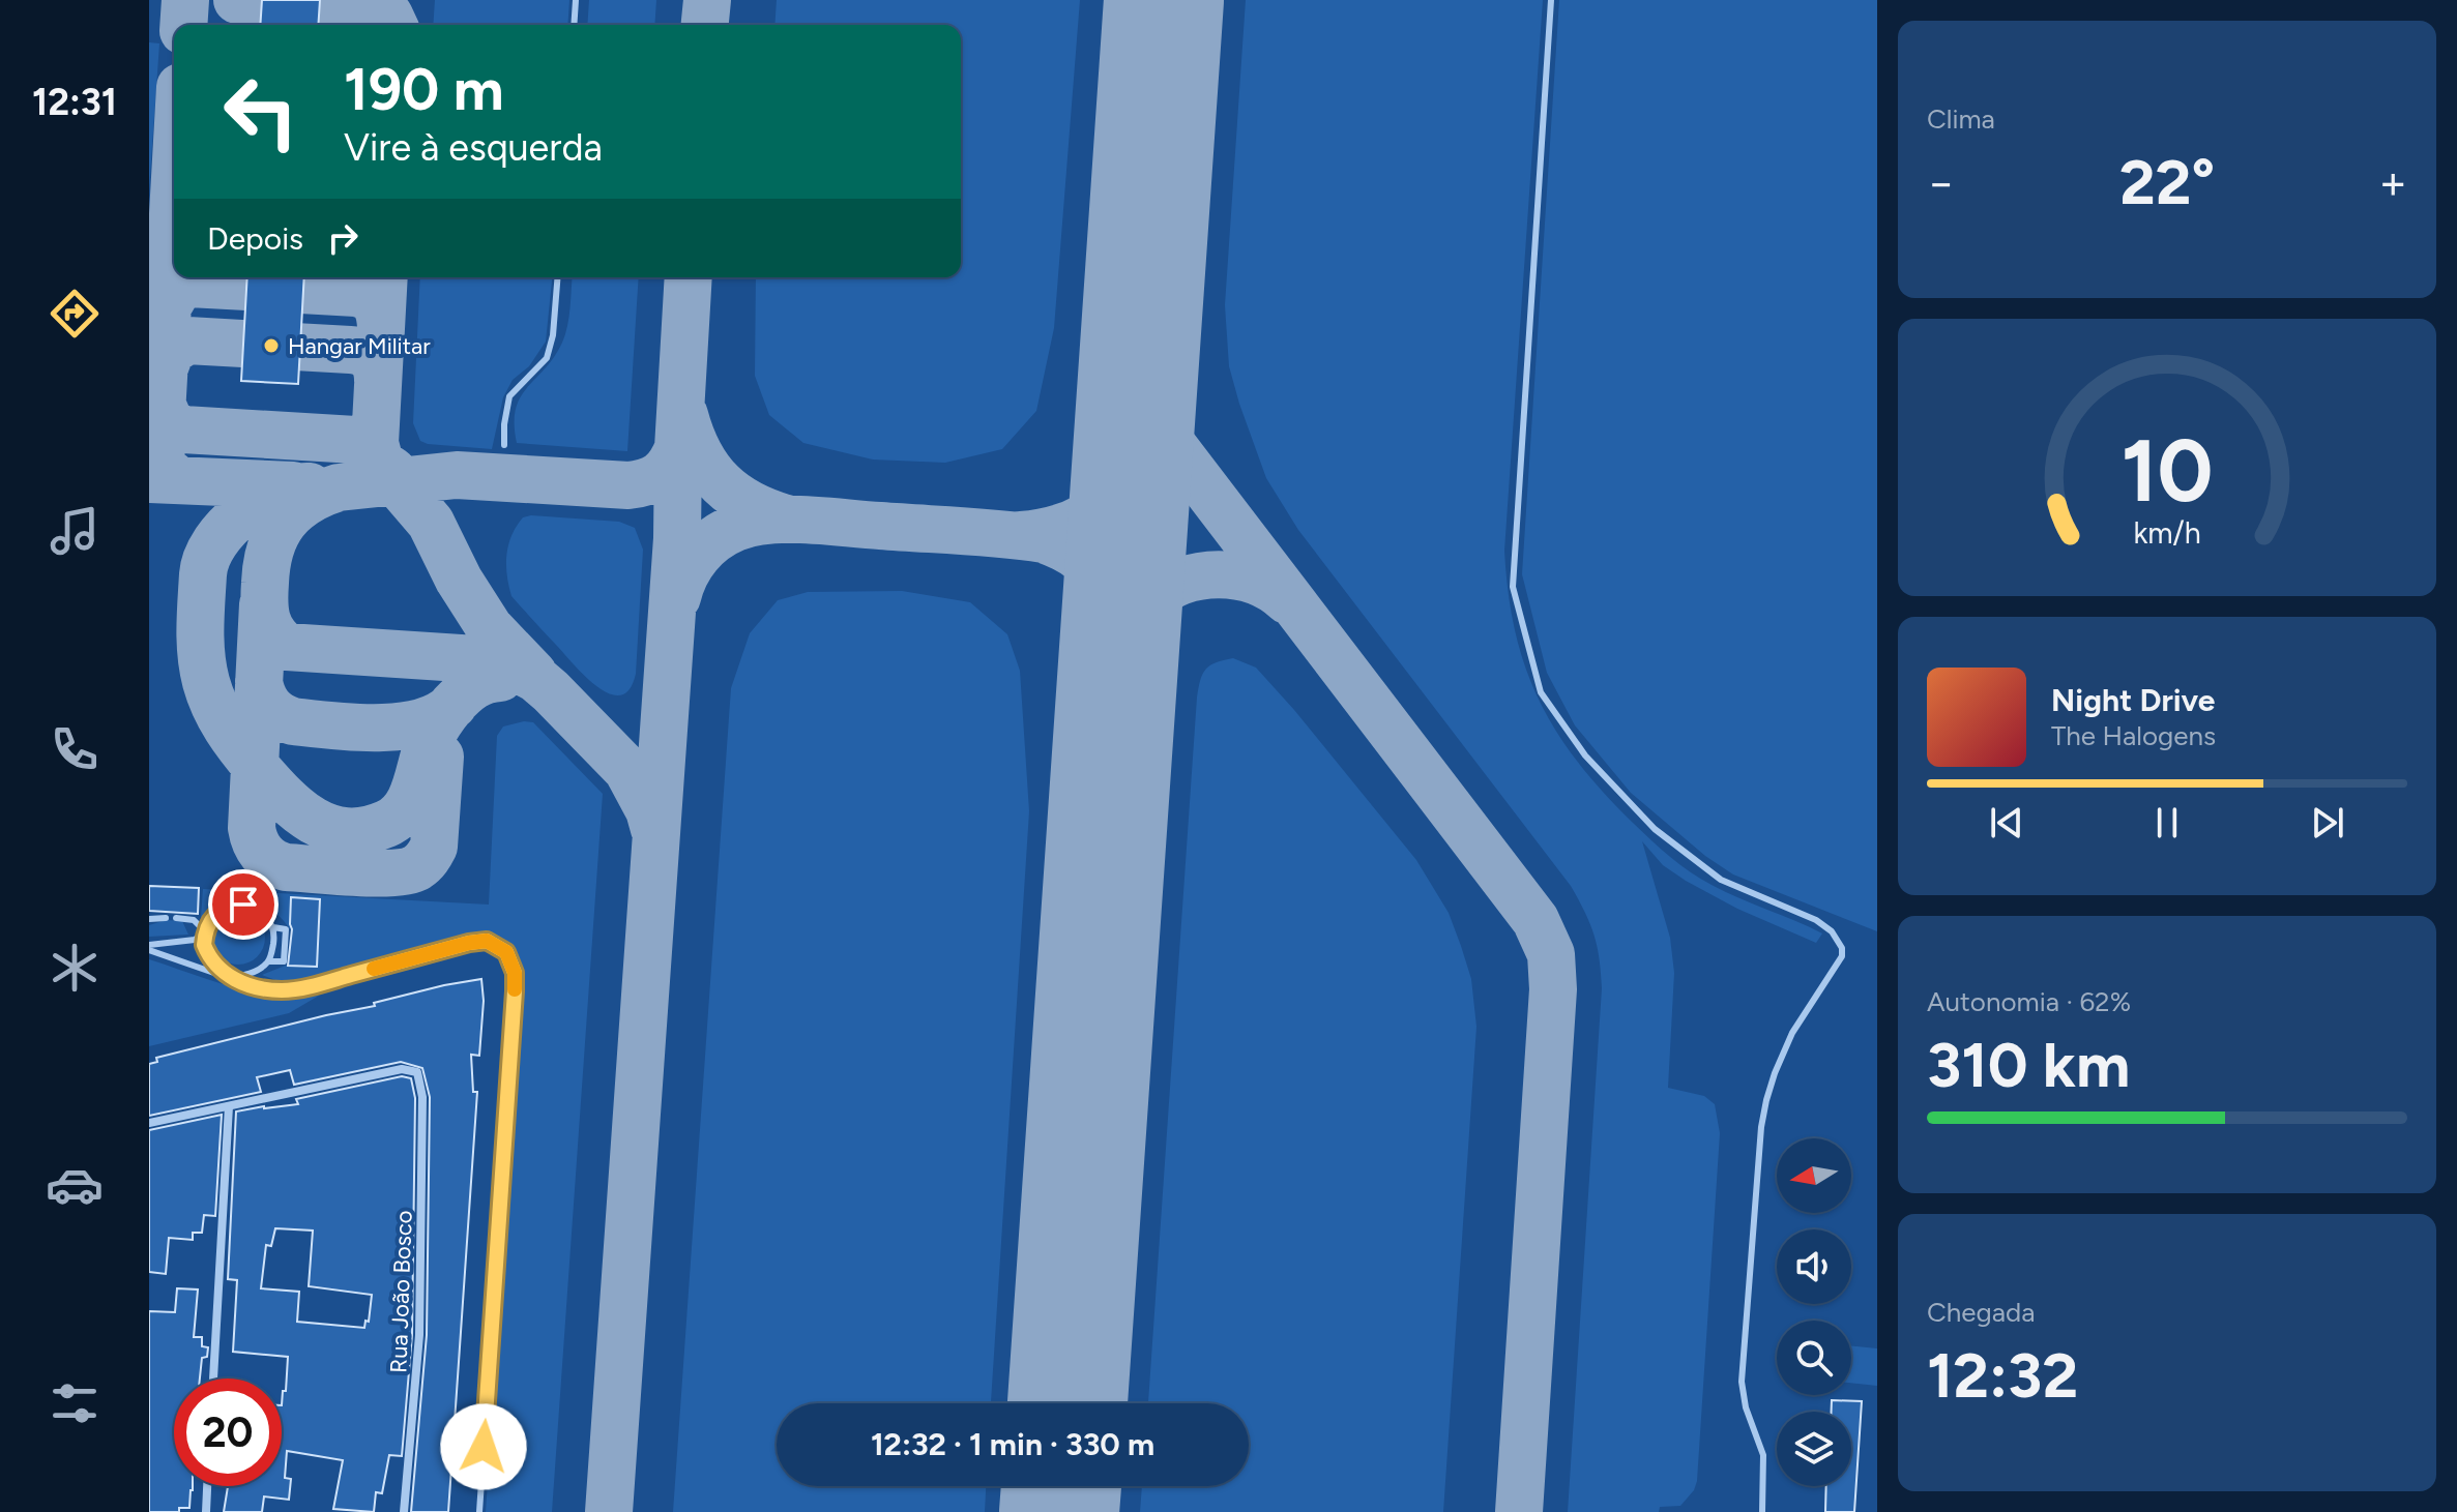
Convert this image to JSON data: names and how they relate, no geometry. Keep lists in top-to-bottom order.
{
  "streets": {
    "street": ["Rua João Bosco"]
  },
  "places": ["Hangar Militar"],
  "north": "left",
  "page": {
    "tabs": "12:31",
    "tile": [
      "Clima",
      ["Autonomia · 62%", "310 km"],
      ["Chegada", "12:32"]
    ],
    "turn": ["190 m", "Vire à esquerda"],
    "heat": ["−", "22°", "+"],
    "then": "Depois",
    "song": ["Night Drive", "The Halogens"],
    "limit": "20",
    "trip": "12:32 · 1 min · 330 m",
    "gauge": ["10", "km/h"]
  }
}
